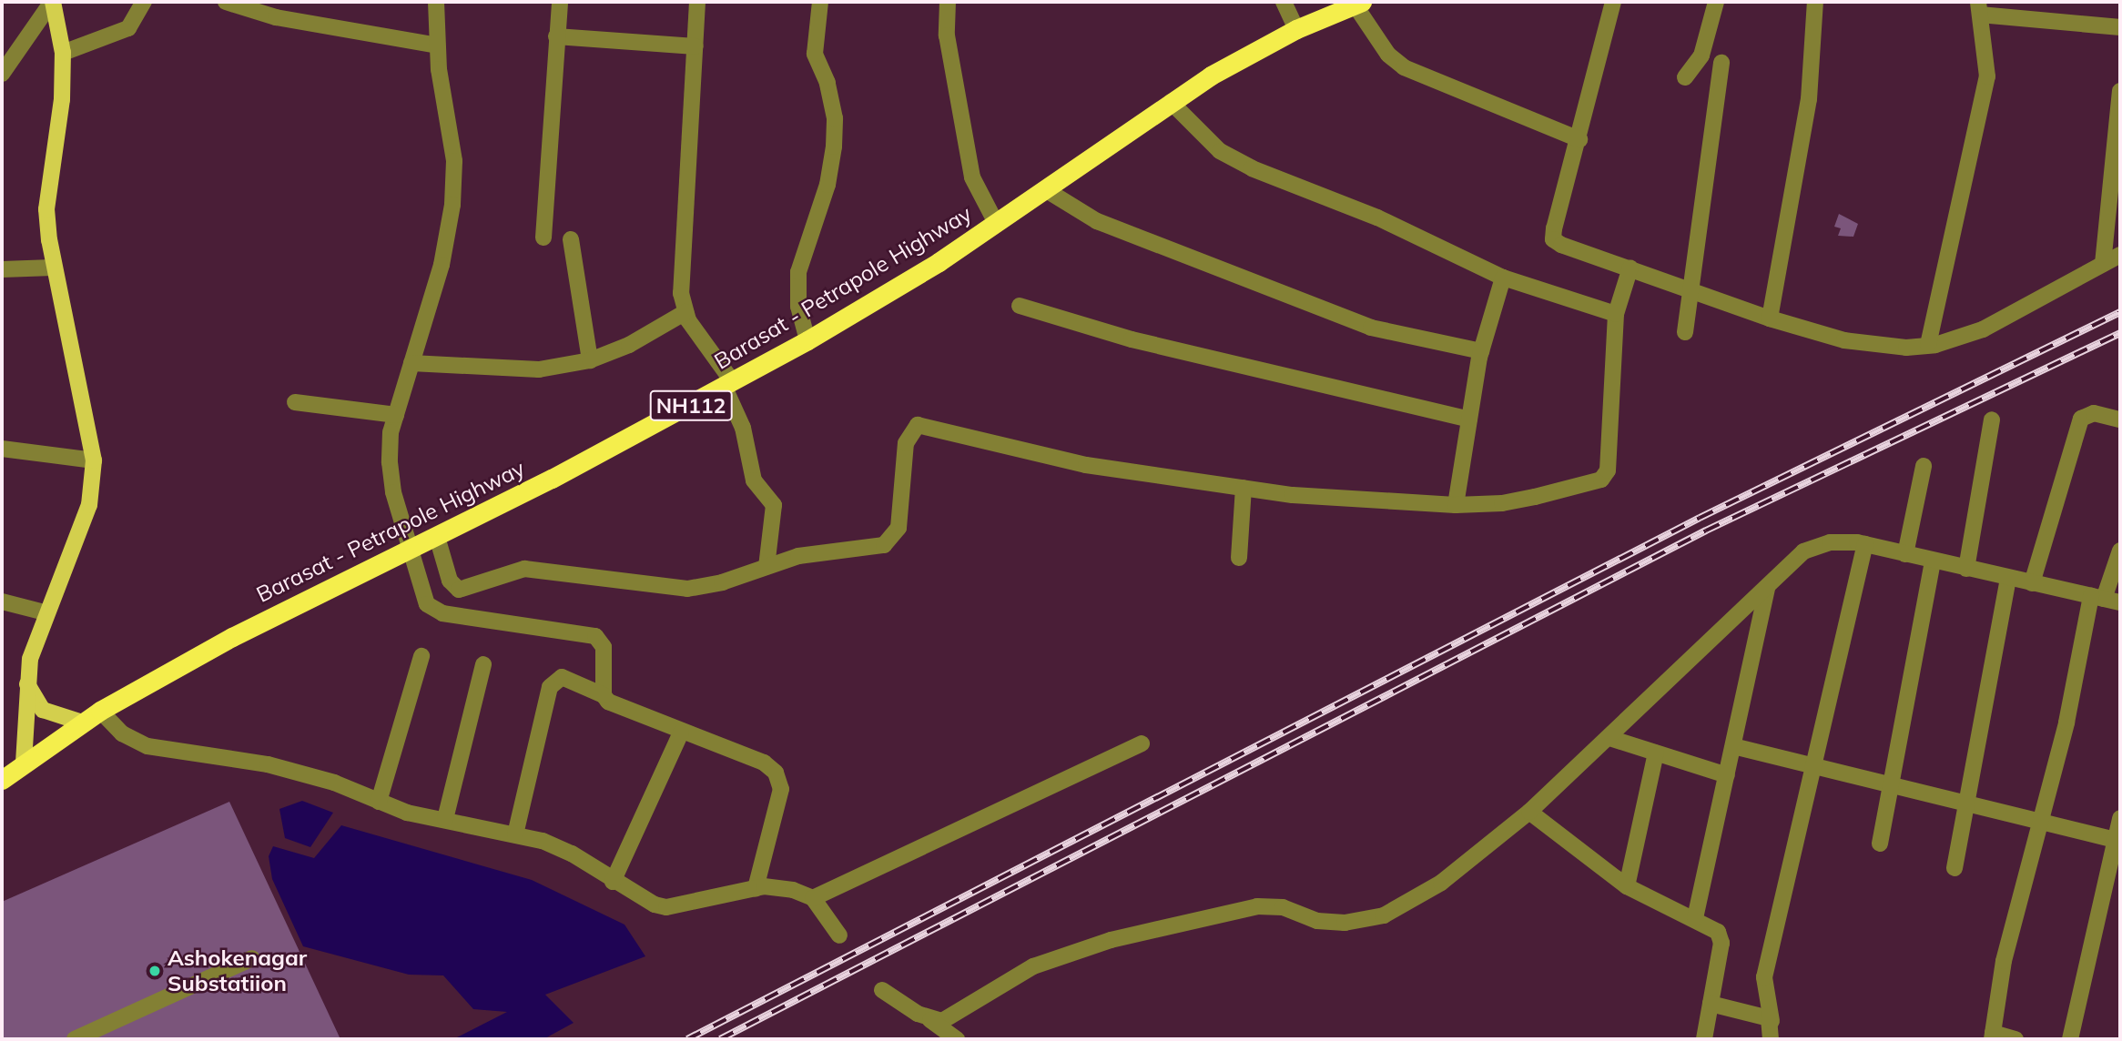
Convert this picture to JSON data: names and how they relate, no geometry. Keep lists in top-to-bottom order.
{
  "streets": {
    "highway": ["Barasat - Petrapole Highway", "NH112"]
  },
  "places": ["Ashokenagar Substatiion"]
}
